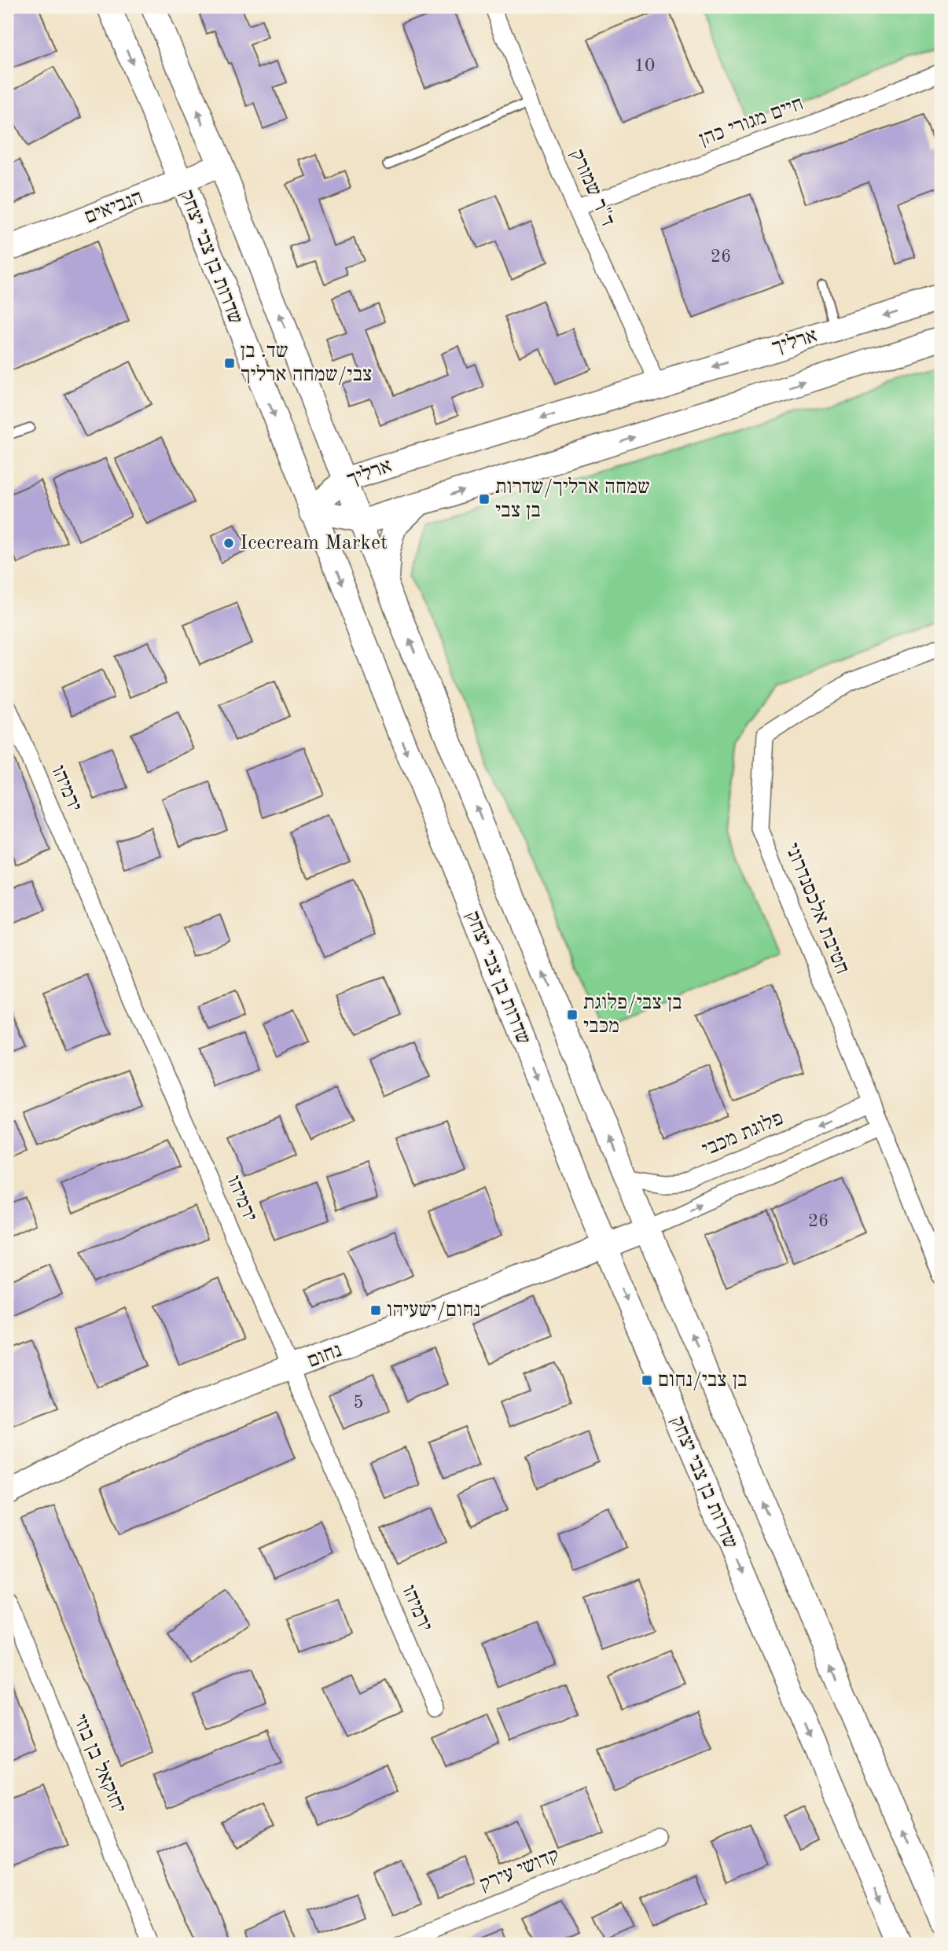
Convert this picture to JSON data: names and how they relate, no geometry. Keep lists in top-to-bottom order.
{
  "streets": {
    "main road": [
      "הנביאים",
      "שדרות בן צבי יצחק",
      "ארליך",
      "נחום"
    ],
    "street": [
      "חיים מגורי כהן",
      "ד\"ר שמורק",
      "ירמיהו",
      "חטיבת אלכסנדרוני",
      "פלוגת מכבי",
      "יחזקאל בן בוזי",
      "קדושי עירק"
    ]
  },
  "crossings": [
    ["חיים מגורי כהן", "ד\"ר שמורק"],
    ["ד\"ר שמורק", "ארליך"],
    ["הנביאים", "שדרות בן צבי יצחק"],
    ["שדרות בן צבי יצחק", "ארליך"],
    ["שדרות בן צבי יצחק", "פלוגת מכבי"],
    ["שדרות בן צבי יצחק", "נחום"],
    ["ירמיהו", "נחום"],
    ["חטיבת אלכסנדרוני", "פלוגת מכבי"]
  ],
  "places": {
    "transit": [
      "שד. בן צבי/שמחה ארליך",
      "שמחה ארליך/שדרות בן צבי",
      "בן צבי/פלוגת מכבי",
      "נחום/ישעיהו",
      "בן צבי/נחום"
    ],
    "other": ["Icecream Market"]
  },
  "house_numbers": [
    "10",
    "26",
    "26",
    "5"
  ]
}
